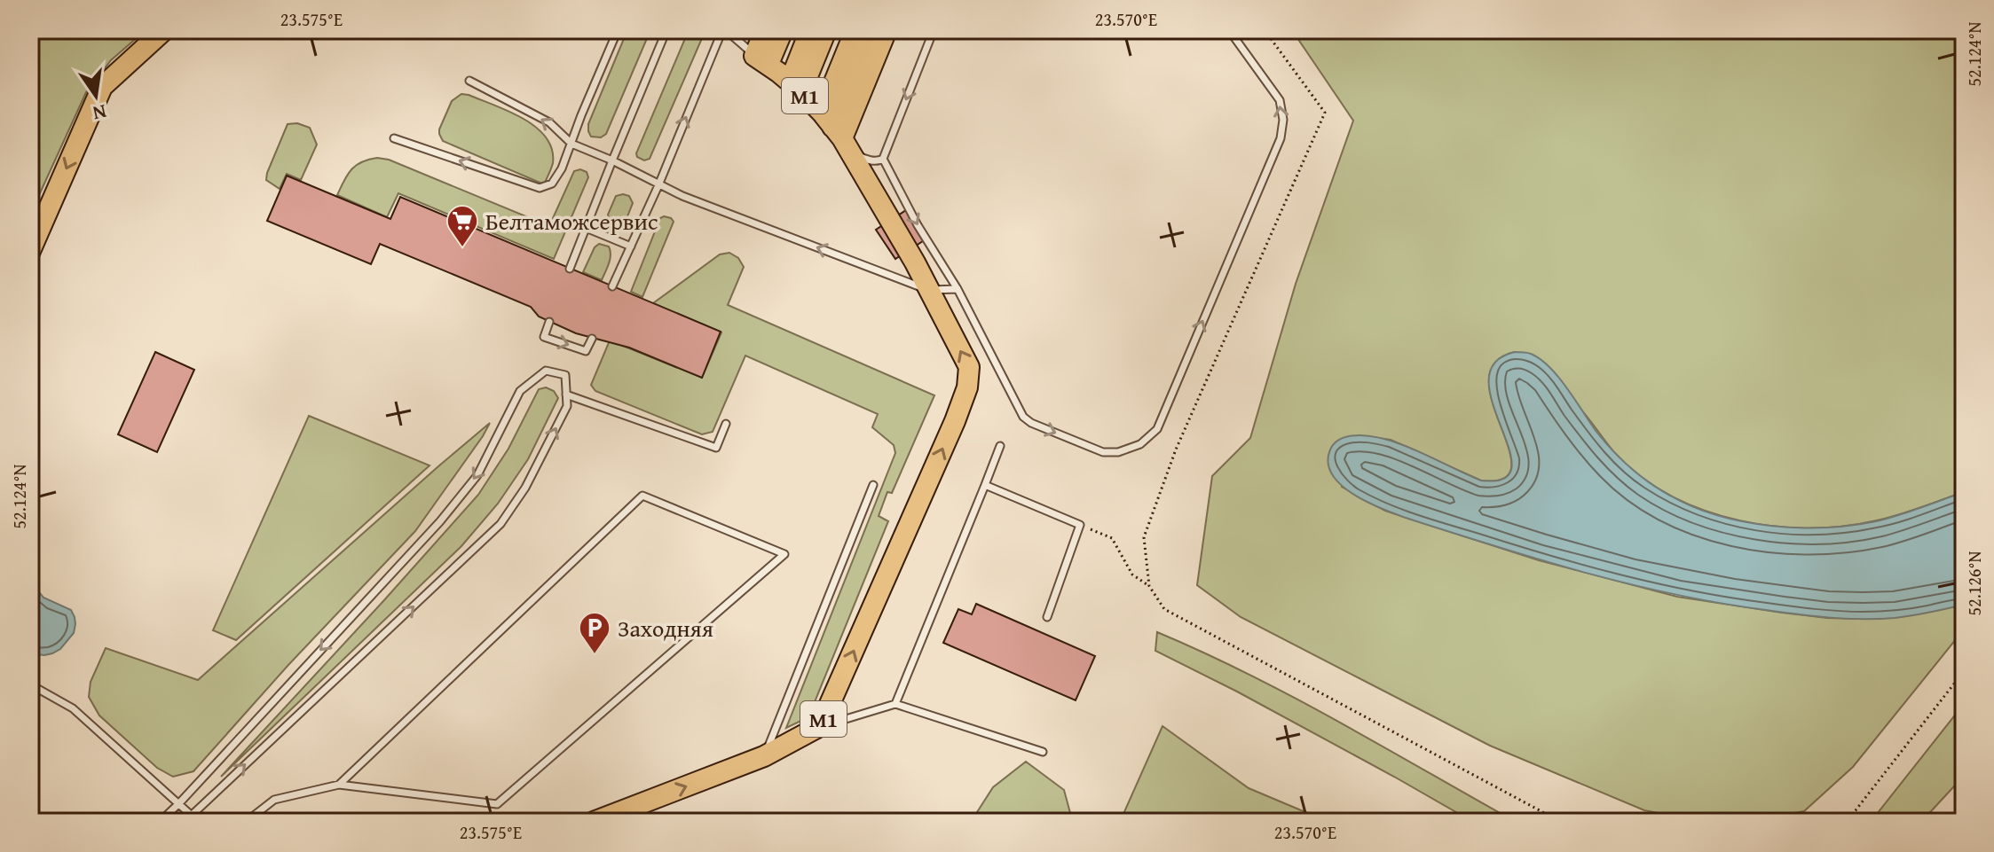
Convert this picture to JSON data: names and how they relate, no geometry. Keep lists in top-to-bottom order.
{
  "streets": {
    "highway": ["М1"]
  },
  "places": {
    "supermarket": ["Белтаможсервис"],
    "parking": ["Заходняя"]
  },
  "north": "bottom",
  "coordinates": [
    "23.575°E",
    "23.570°E",
    "52.124°N",
    "52.126°N"
  ]
}
